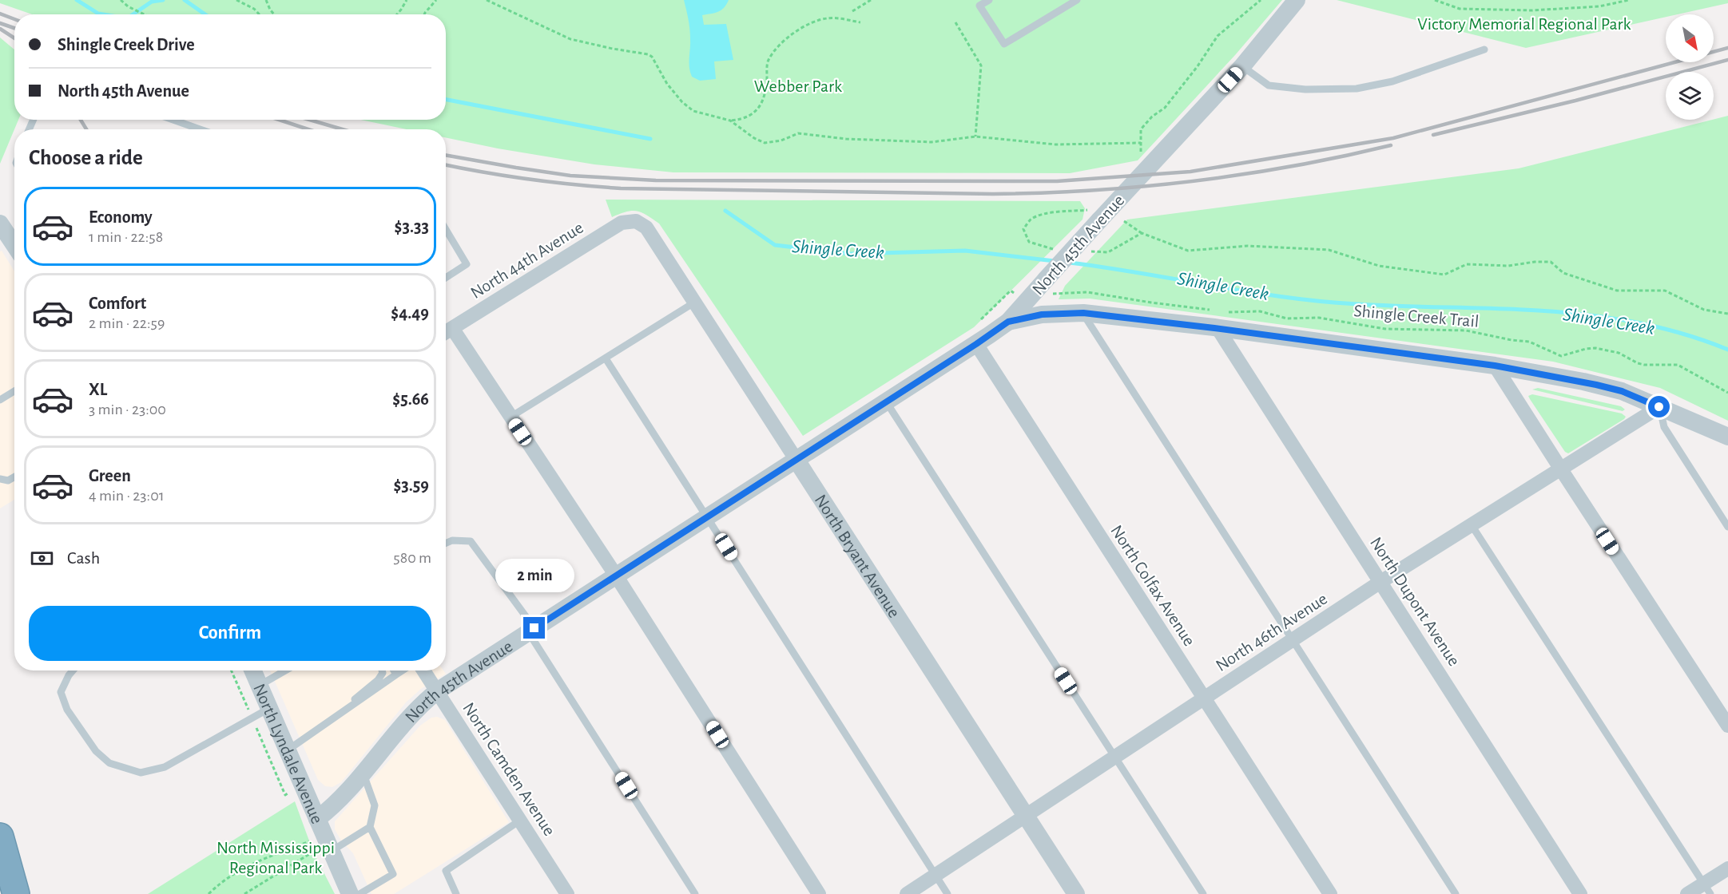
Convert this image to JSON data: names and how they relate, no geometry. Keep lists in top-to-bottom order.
{
  "streets": {
    "street": [
      "North 45th Avenue",
      "North 44th Avenue",
      "North Bryant Avenue",
      "North Colfax Avenue",
      "North Dupont Avenue",
      "North 46th Avenue",
      "North Lyndale Avenue",
      "North Camden Avenue"
    ],
    "path": ["Shingle Creek Trail"]
  },
  "crossings": [
    ["North 45th Avenue", "North Bryant Avenue"],
    ["North 45th Avenue", "North Colfax Avenue"],
    ["North 45th Avenue", "North Lyndale Avenue"],
    ["North 45th Avenue", "North Camden Avenue"],
    ["North 44th Avenue", "North Bryant Avenue"],
    ["Shingle Creek Trail", "North Dupont Avenue"],
    ["North Bryant Avenue", "North 46th Avenue"],
    ["North Colfax Avenue", "North 46th Avenue"],
    ["North Dupont Avenue", "North 46th Avenue"]
  ],
  "water": ["Shingle Creek"],
  "parks": ["Victory Memorial Regional Park", "Webber Park", "North Mississippi Regional Park"],
  "north": "bottom right",
  "page": {
    "banner": ["Shingle Creek Drive", "North 45th Avenue"],
    "heading": "Choose a ride",
    "list": [
      {
        "name": "Economy",
        "note": "1 min · 22:58",
        "value": "$3.33"
      },
      {
        "name": "Comfort",
        "note": "2 min · 22:59",
        "value": "$4.49"
      },
      {
        "name": "XL",
        "note": "3 min · 23:00",
        "value": "$5.66"
      },
      {
        "name": "Green",
        "note": "4 min · 23:01",
        "value": "$3.59"
      }
    ],
    "pay": ["Cash", "580 m"],
    "bubble": "2 min",
    "buttons": "Confirm"
  }
}
